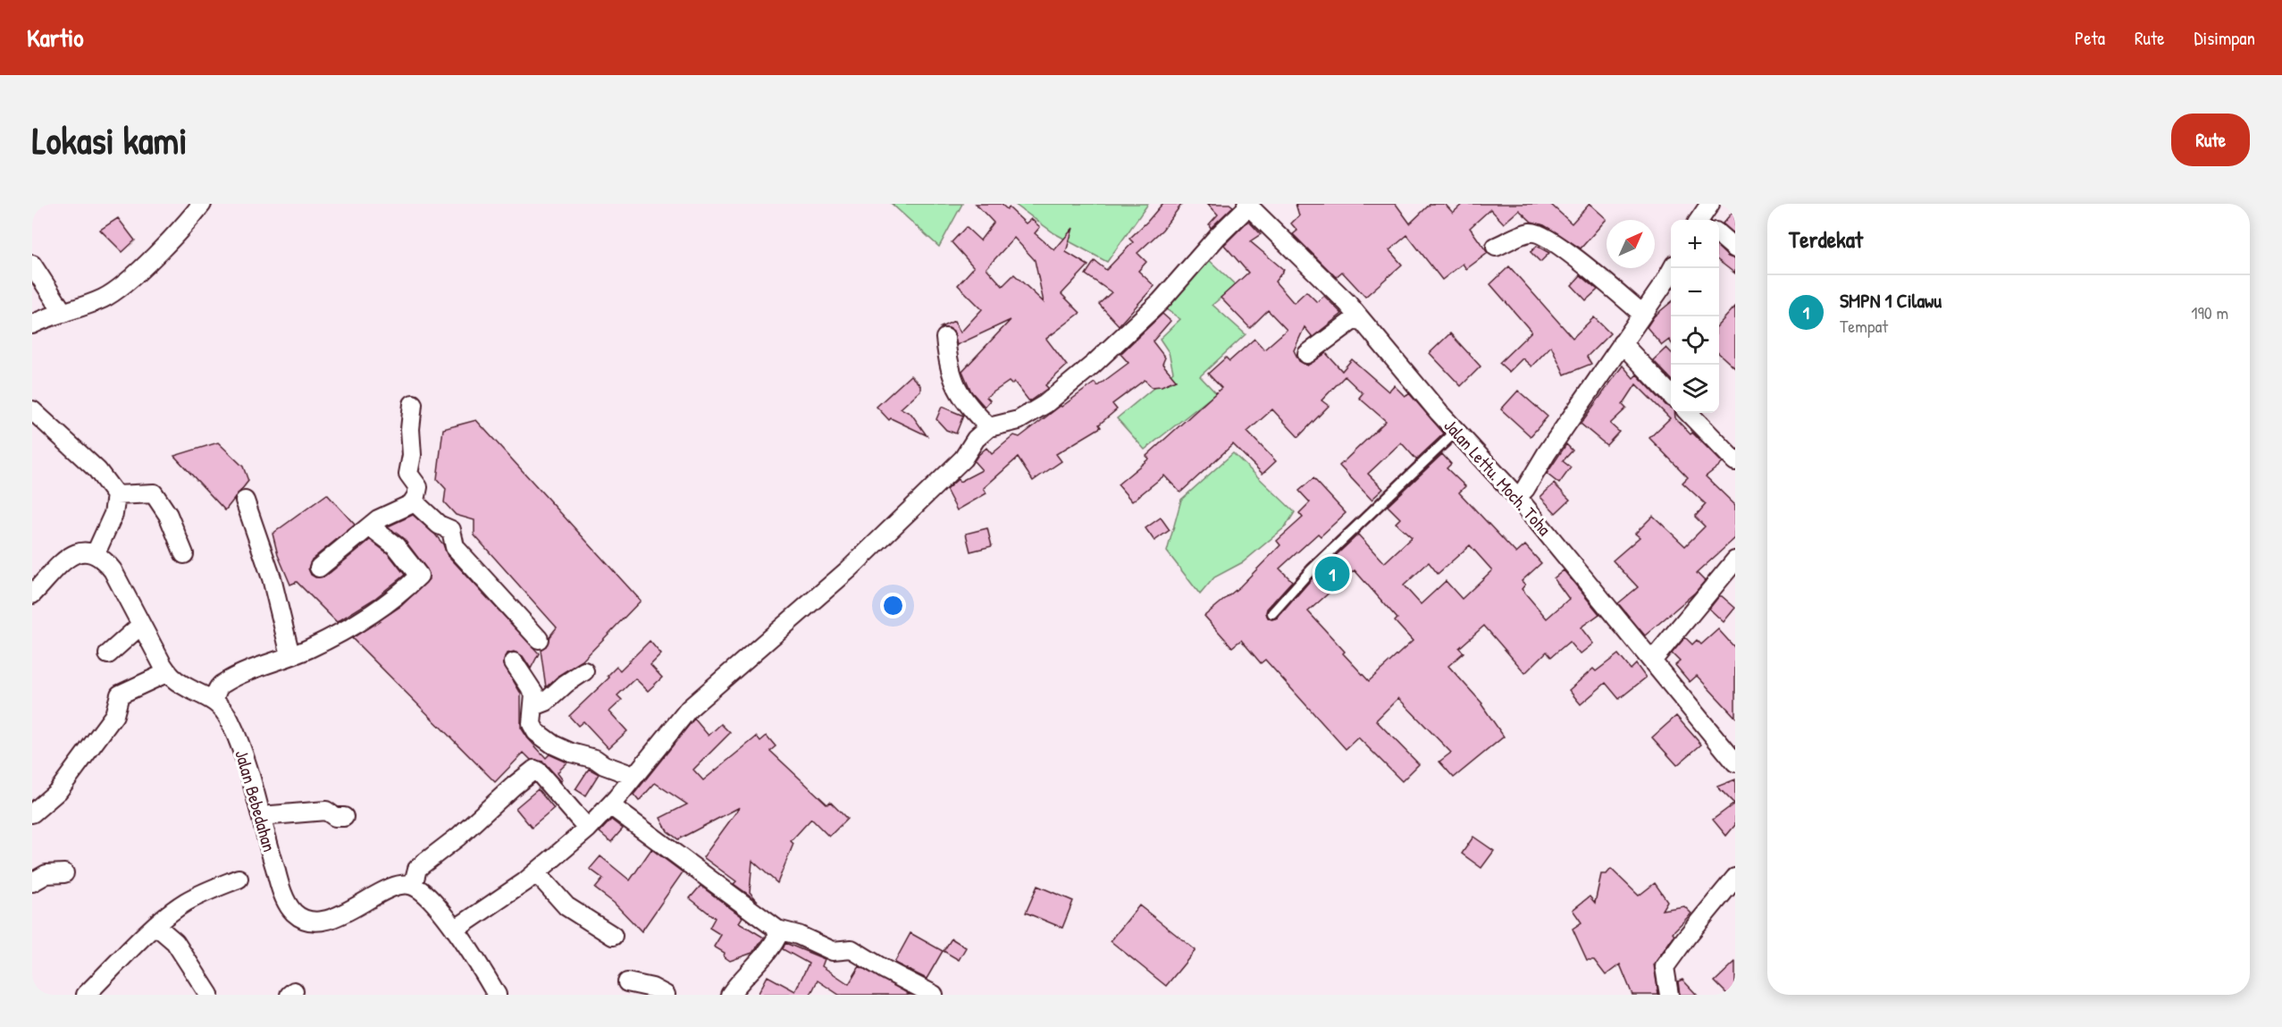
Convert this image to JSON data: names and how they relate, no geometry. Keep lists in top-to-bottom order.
{
  "streets": {
    "street": ["Jalan Lettu. Moch. Toha", "Jalan Bebedahan"]
  },
  "north": "top right",
  "page": {
    "header": "Kartio",
    "nav": ["Peta", "Rute", "Disimpan"],
    "buttons": "Rute",
    "title": "Lokasi kami",
    "heading": "Terdekat",
    "map_buttons": ["+", "−"],
    "list": [
      {
        "mark": "1",
        "name": "SMPN 1 Cilawu",
        "note": "Tempat",
        "value": "190 m"
      }
    ],
    "pins": "1"
  }
}
